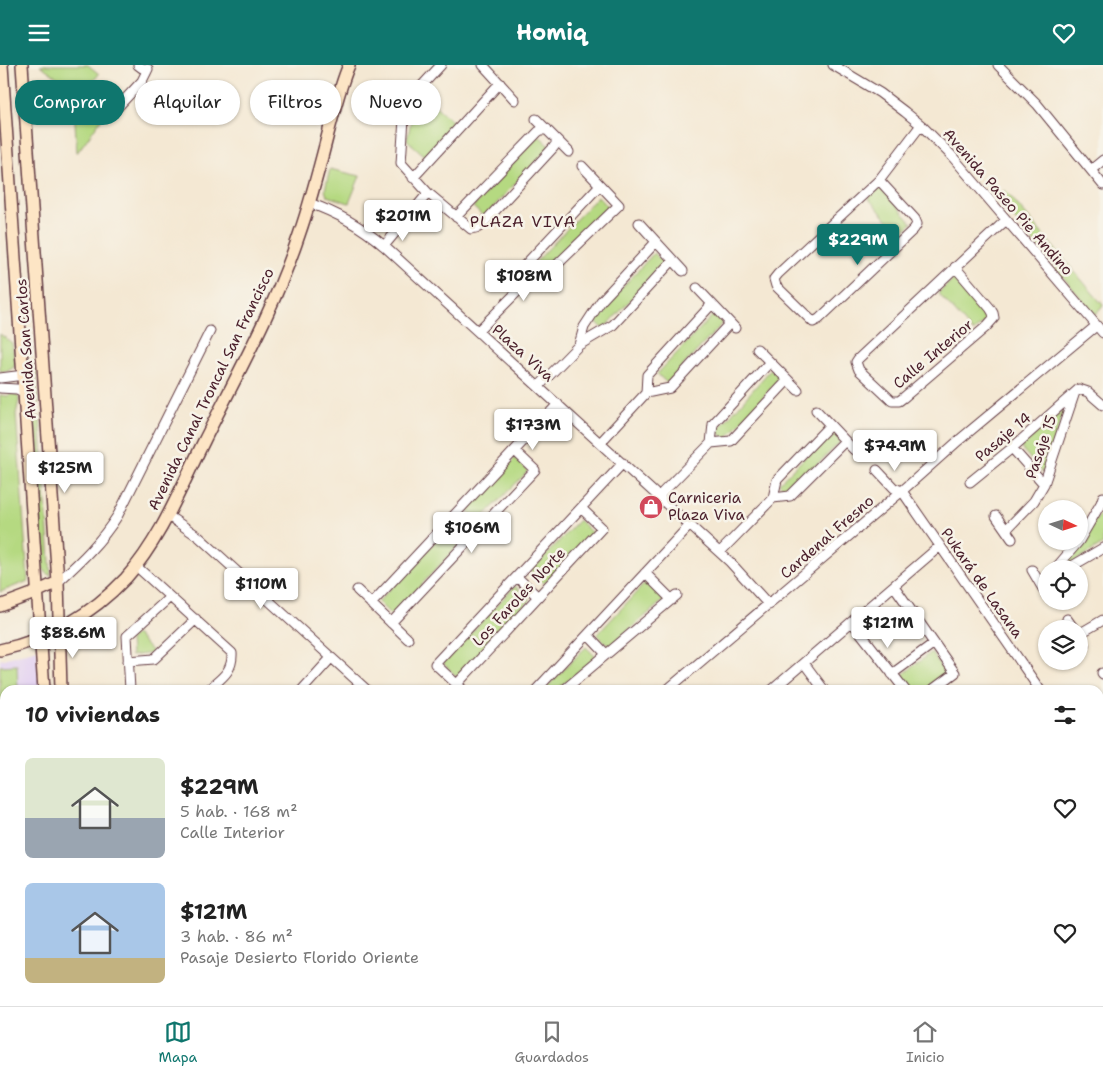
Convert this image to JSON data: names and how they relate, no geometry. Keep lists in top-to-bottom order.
{
  "streets": {
    "main road": ["Avenida San Carlos", "Avenida Canal Troncal San Francisco"],
    "street": [
      "Avenida Paseo Pie Andino",
      "Plaza Viva",
      "Calle Interior",
      "Pasaje 14",
      "Pasaje 15",
      "Cardenal Fresno",
      "Pukará de Lasana",
      "Los Faroles Norte"
    ]
  },
  "crossings": [
    ["Avenida Paseo Pie Andino", "Calle Interior"],
    ["Avenida Paseo Pie Andino", "Cardenal Fresno"],
    ["Avenida San Carlos", "Avenida Canal Troncal San Francisco"],
    ["Plaza Viva", "Avenida Canal Troncal San Francisco"],
    ["Plaza Viva", "Cardenal Fresno"],
    ["Pasaje 14", "Pasaje 15"],
    ["Cardenal Fresno", "Pukará de Lasana"]
  ],
  "districts": ["PLAZA VIVA"],
  "places": {
    "shop": ["Carniceria Plaza Viva"]
  },
  "north": "right",
  "page": {
    "header": "Homiq",
    "chip": [
      "Comprar",
      "Alquilar",
      "Filtros",
      "Nuevo"
    ],
    "price": [
      "$201M",
      "$229M",
      "$108M",
      "$173M",
      "$74.9M",
      "$125M",
      "$106M",
      "$110M",
      "$121M",
      "$88.6M"
    ],
    "heading": "10 viviendas",
    "list": [
      {
        "name": "$229M",
        "note": "5 hab. · 168 m² · Calle Interior"
      },
      {
        "name": "$121M",
        "note": "3 hab. · 86 m² · Pasaje Desierto Florido Oriente"
      }
    ],
    "tabs": ["Mapa", "Guardados", "Inicio"]
  }
}
